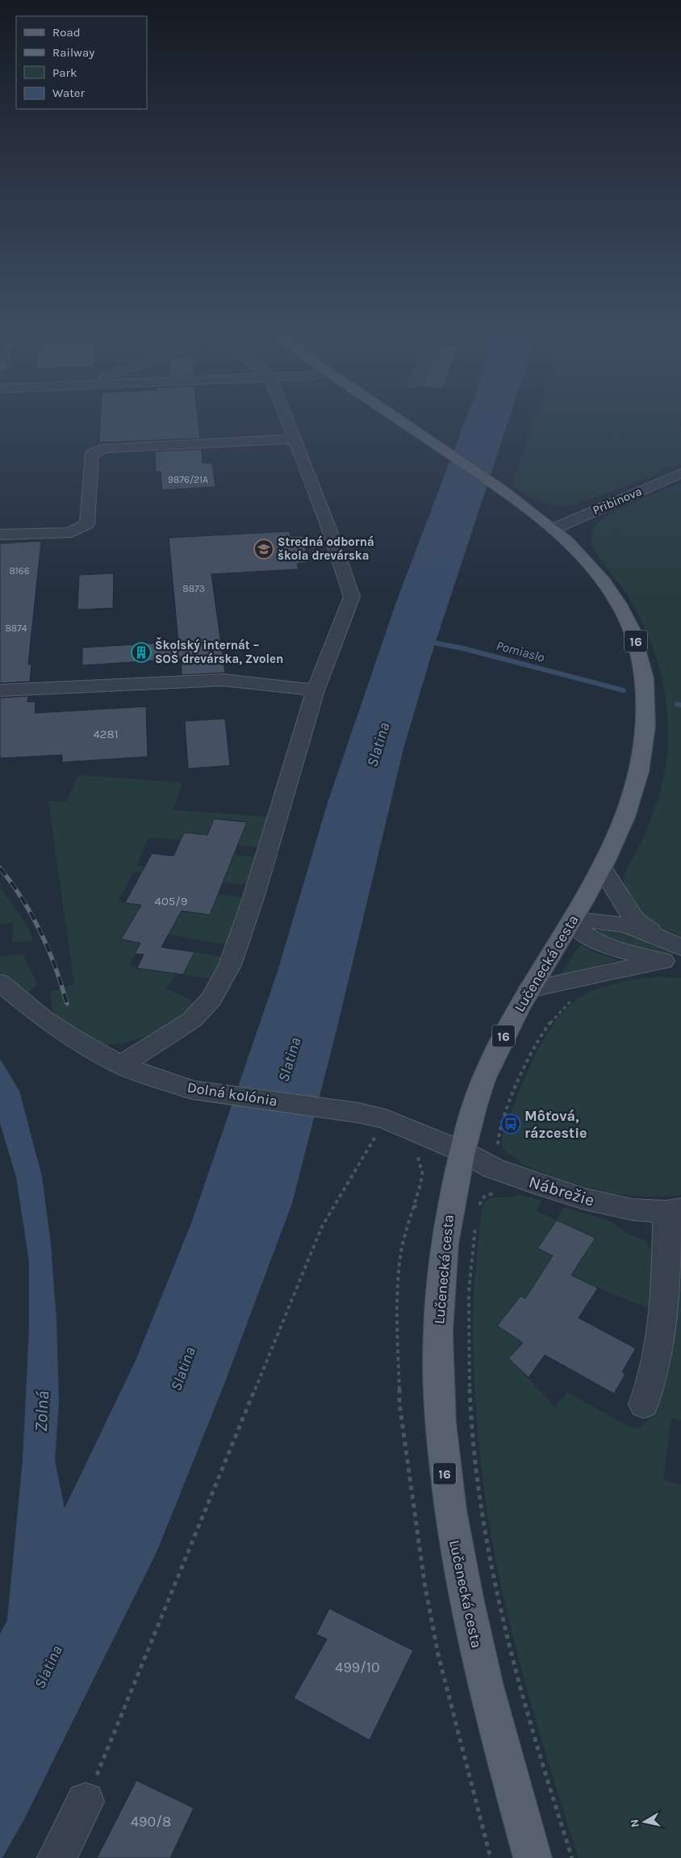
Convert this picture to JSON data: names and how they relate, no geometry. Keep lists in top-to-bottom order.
{
  "streets": {
    "main road": ["16", "Lučenecká cesta"],
    "street": ["Pribinova", "Dolná kolónia", "Nábrežie"]
  },
  "crossings": [
    ["Pribinova", "Lučenecká cesta"],
    ["Lučenecká cesta", "Dolná kolónia"],
    ["Lučenecká cesta", "Nábrežie"],
    ["Dolná kolónia", "Nábrežie"]
  ],
  "water": ["Pomiaslo", "Slatina", "Zolná"],
  "places": {
    "school or university": ["Stredná odborná škola drevárska"],
    "building": ["Školský internát – SOŠ drevárska, Zvolen"],
    "bus stop": ["Môťová, rázcestie"]
  },
  "house_numbers": [
    "9876/21A",
    "8166",
    "8873",
    "8874",
    "4281",
    "405/9",
    "499/10",
    "490/8"
  ],
  "legend": [
    "Road",
    "Railway",
    "Park",
    "Water"
  ],
  "north": "left"
}
